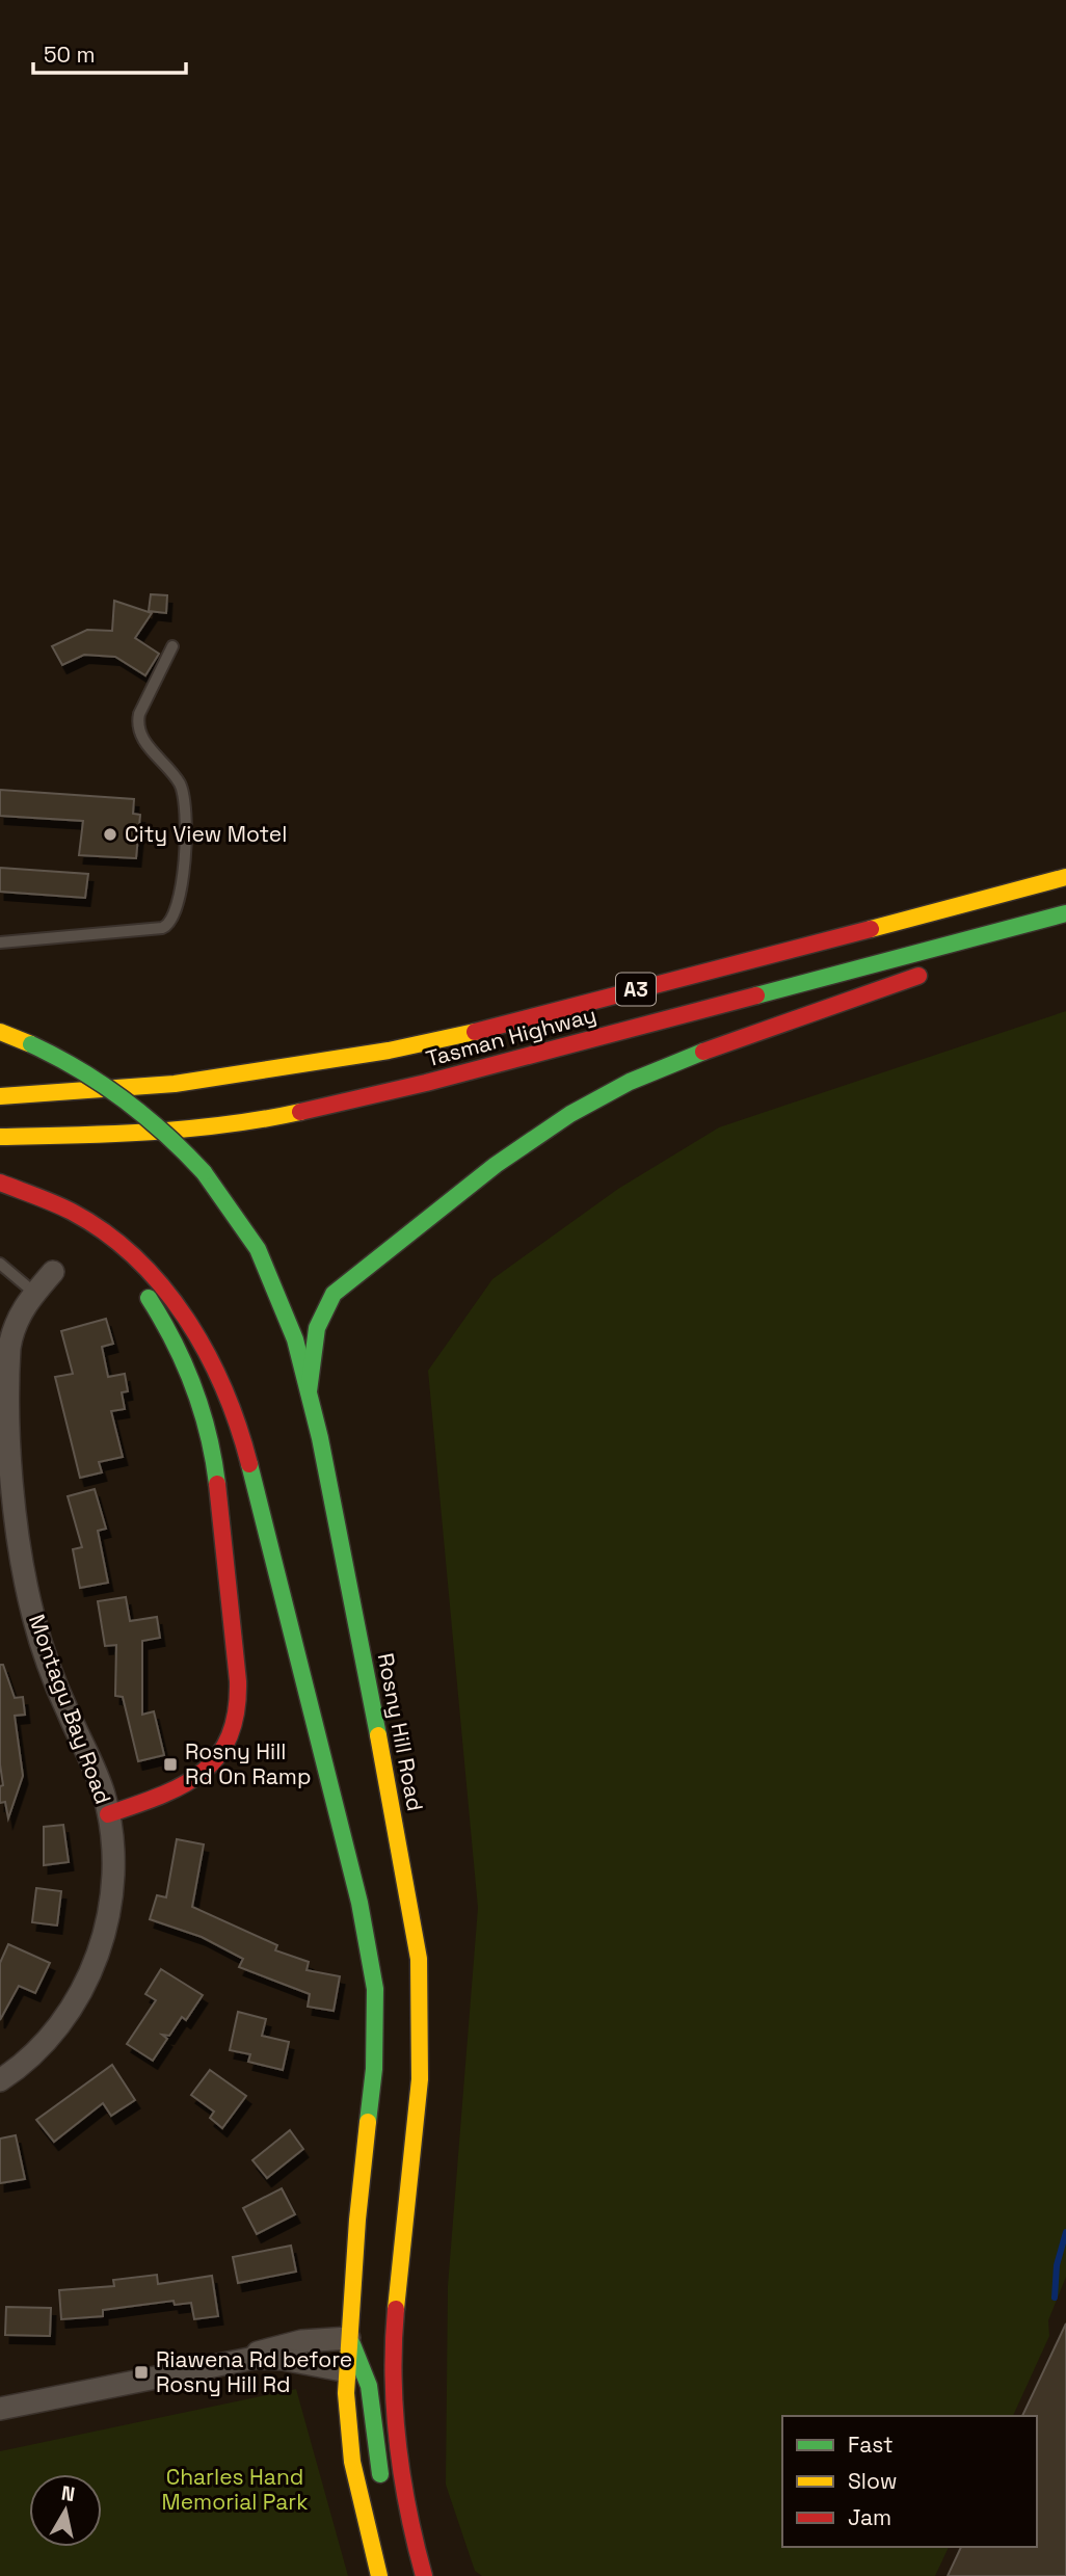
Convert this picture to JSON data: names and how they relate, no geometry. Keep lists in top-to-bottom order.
{
  "streets": {
    "main road": ["A3", "Tasman Highway", "Rosny Hill Road"],
    "street": ["Montagu Bay Road"]
  },
  "parks": ["Charles Hand Memorial Park"],
  "places": {
    "other": ["City View Motel"],
    "transit": ["Rosny Hill Rd On Ramp", "Riawena Rd before Rosny Hill Rd"]
  },
  "legend": ["Fast", "Slow", "Jam"],
  "scale_bar": "50 m",
  "north": "top"
}
